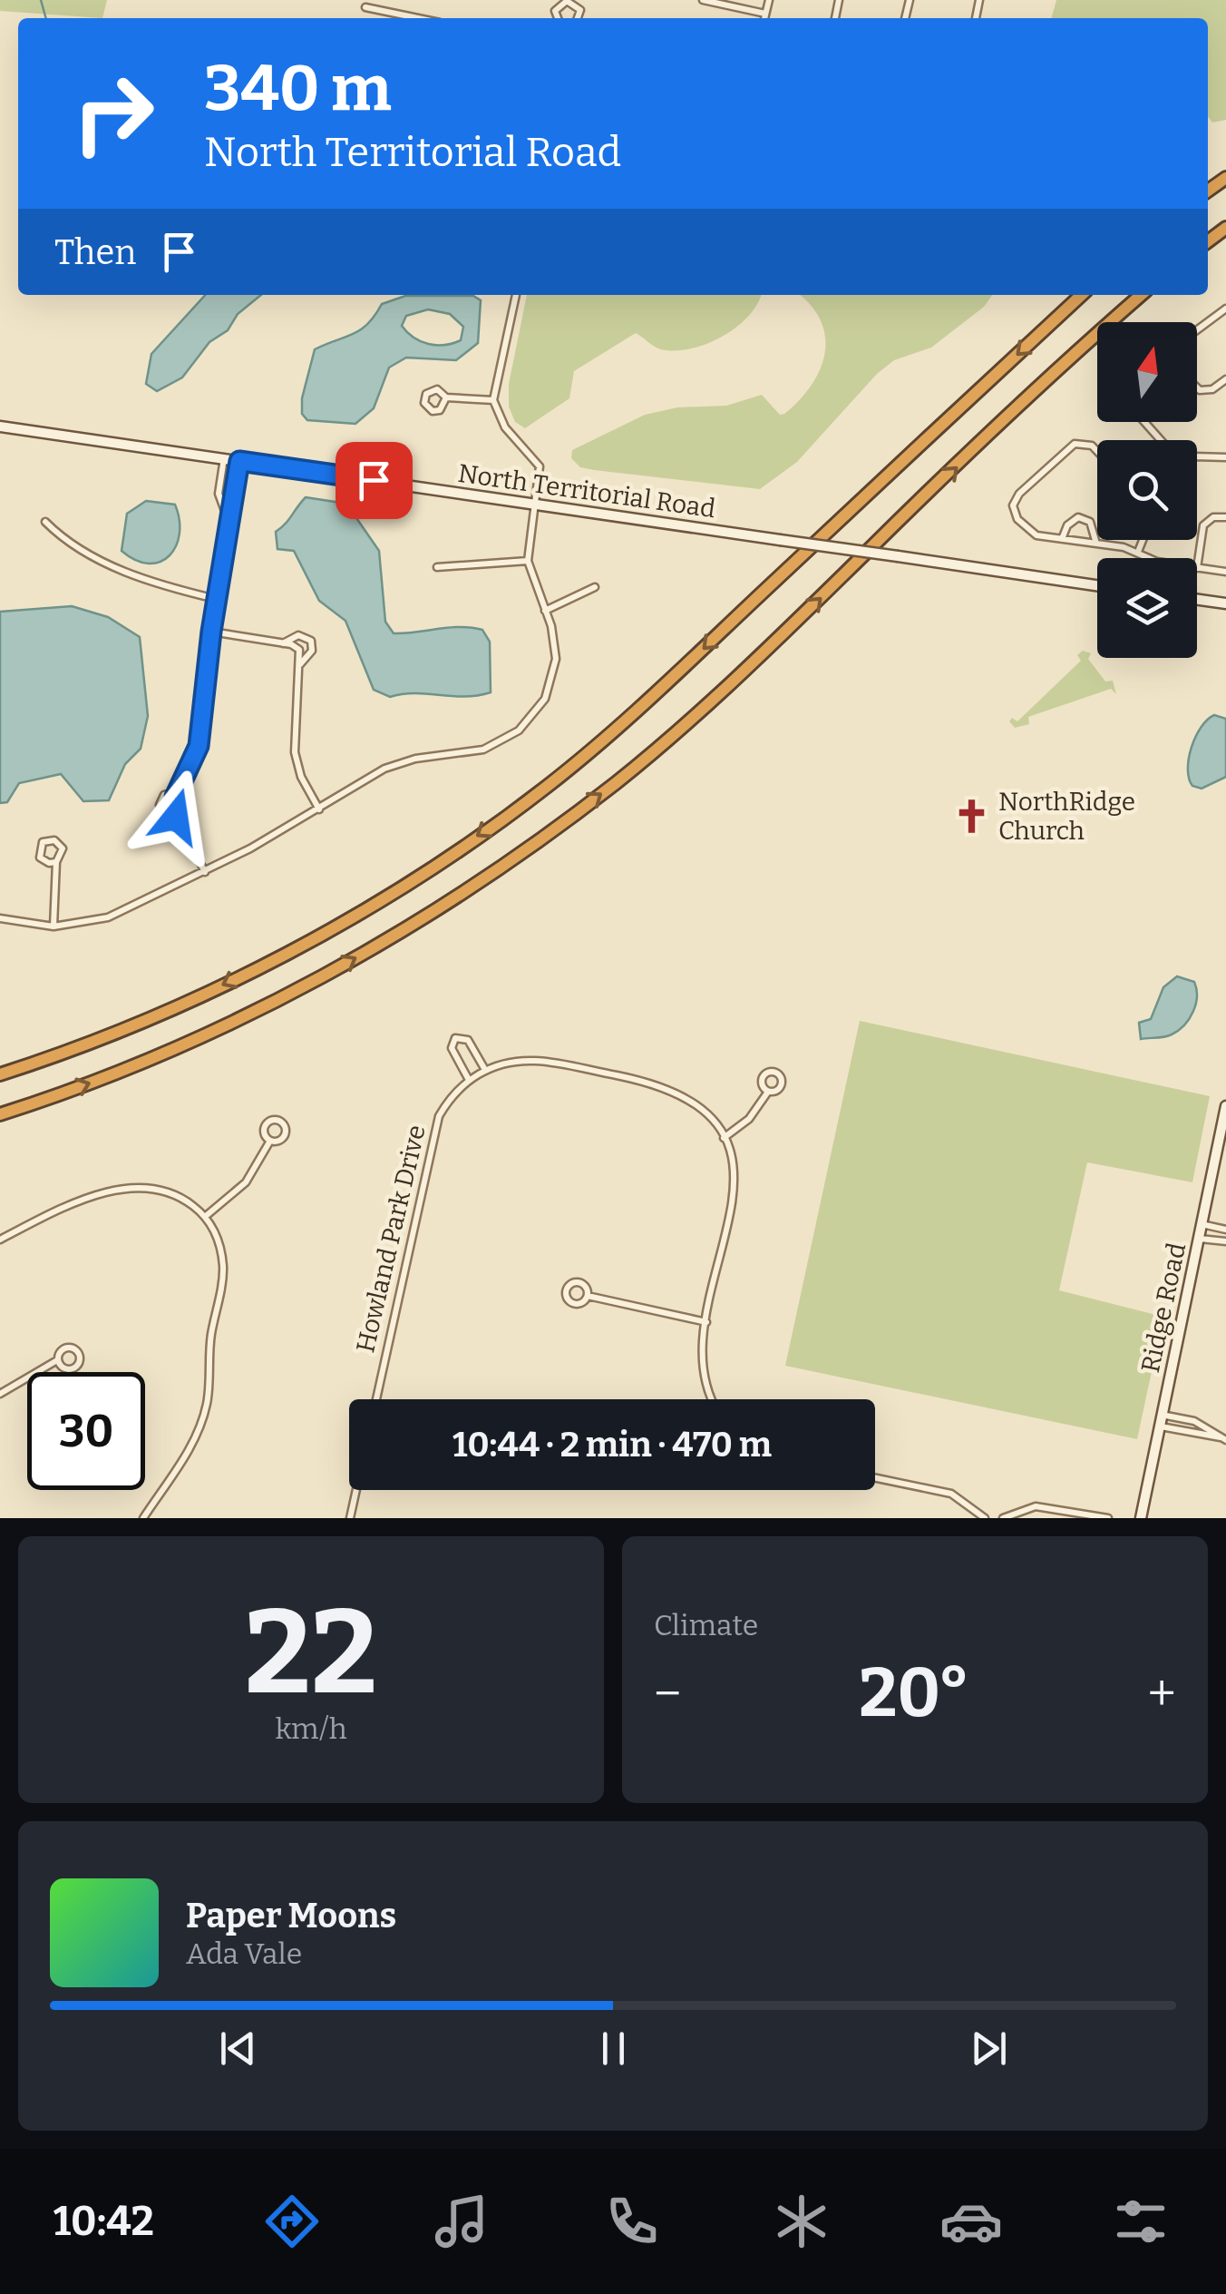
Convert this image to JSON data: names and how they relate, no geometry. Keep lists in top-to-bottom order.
{
  "streets": {
    "main road": ["North Territorial Road", "Ridge Road"],
    "street": ["Howland Park Drive"]
  },
  "places": {
    "church": ["NorthRidge Church"]
  },
  "north": "top",
  "page": {
    "turn": ["340 m", "North Territorial Road"],
    "then": "Then",
    "limit": "30",
    "trip": "10:44 · 2 min · 470 m",
    "tile": [
      ["22", "km/h"],
      "Climate"
    ],
    "heat": ["−", "20°", "+"],
    "song": ["Paper Moons", "Ada Vale"],
    "tabs": "10:42"
  }
}
